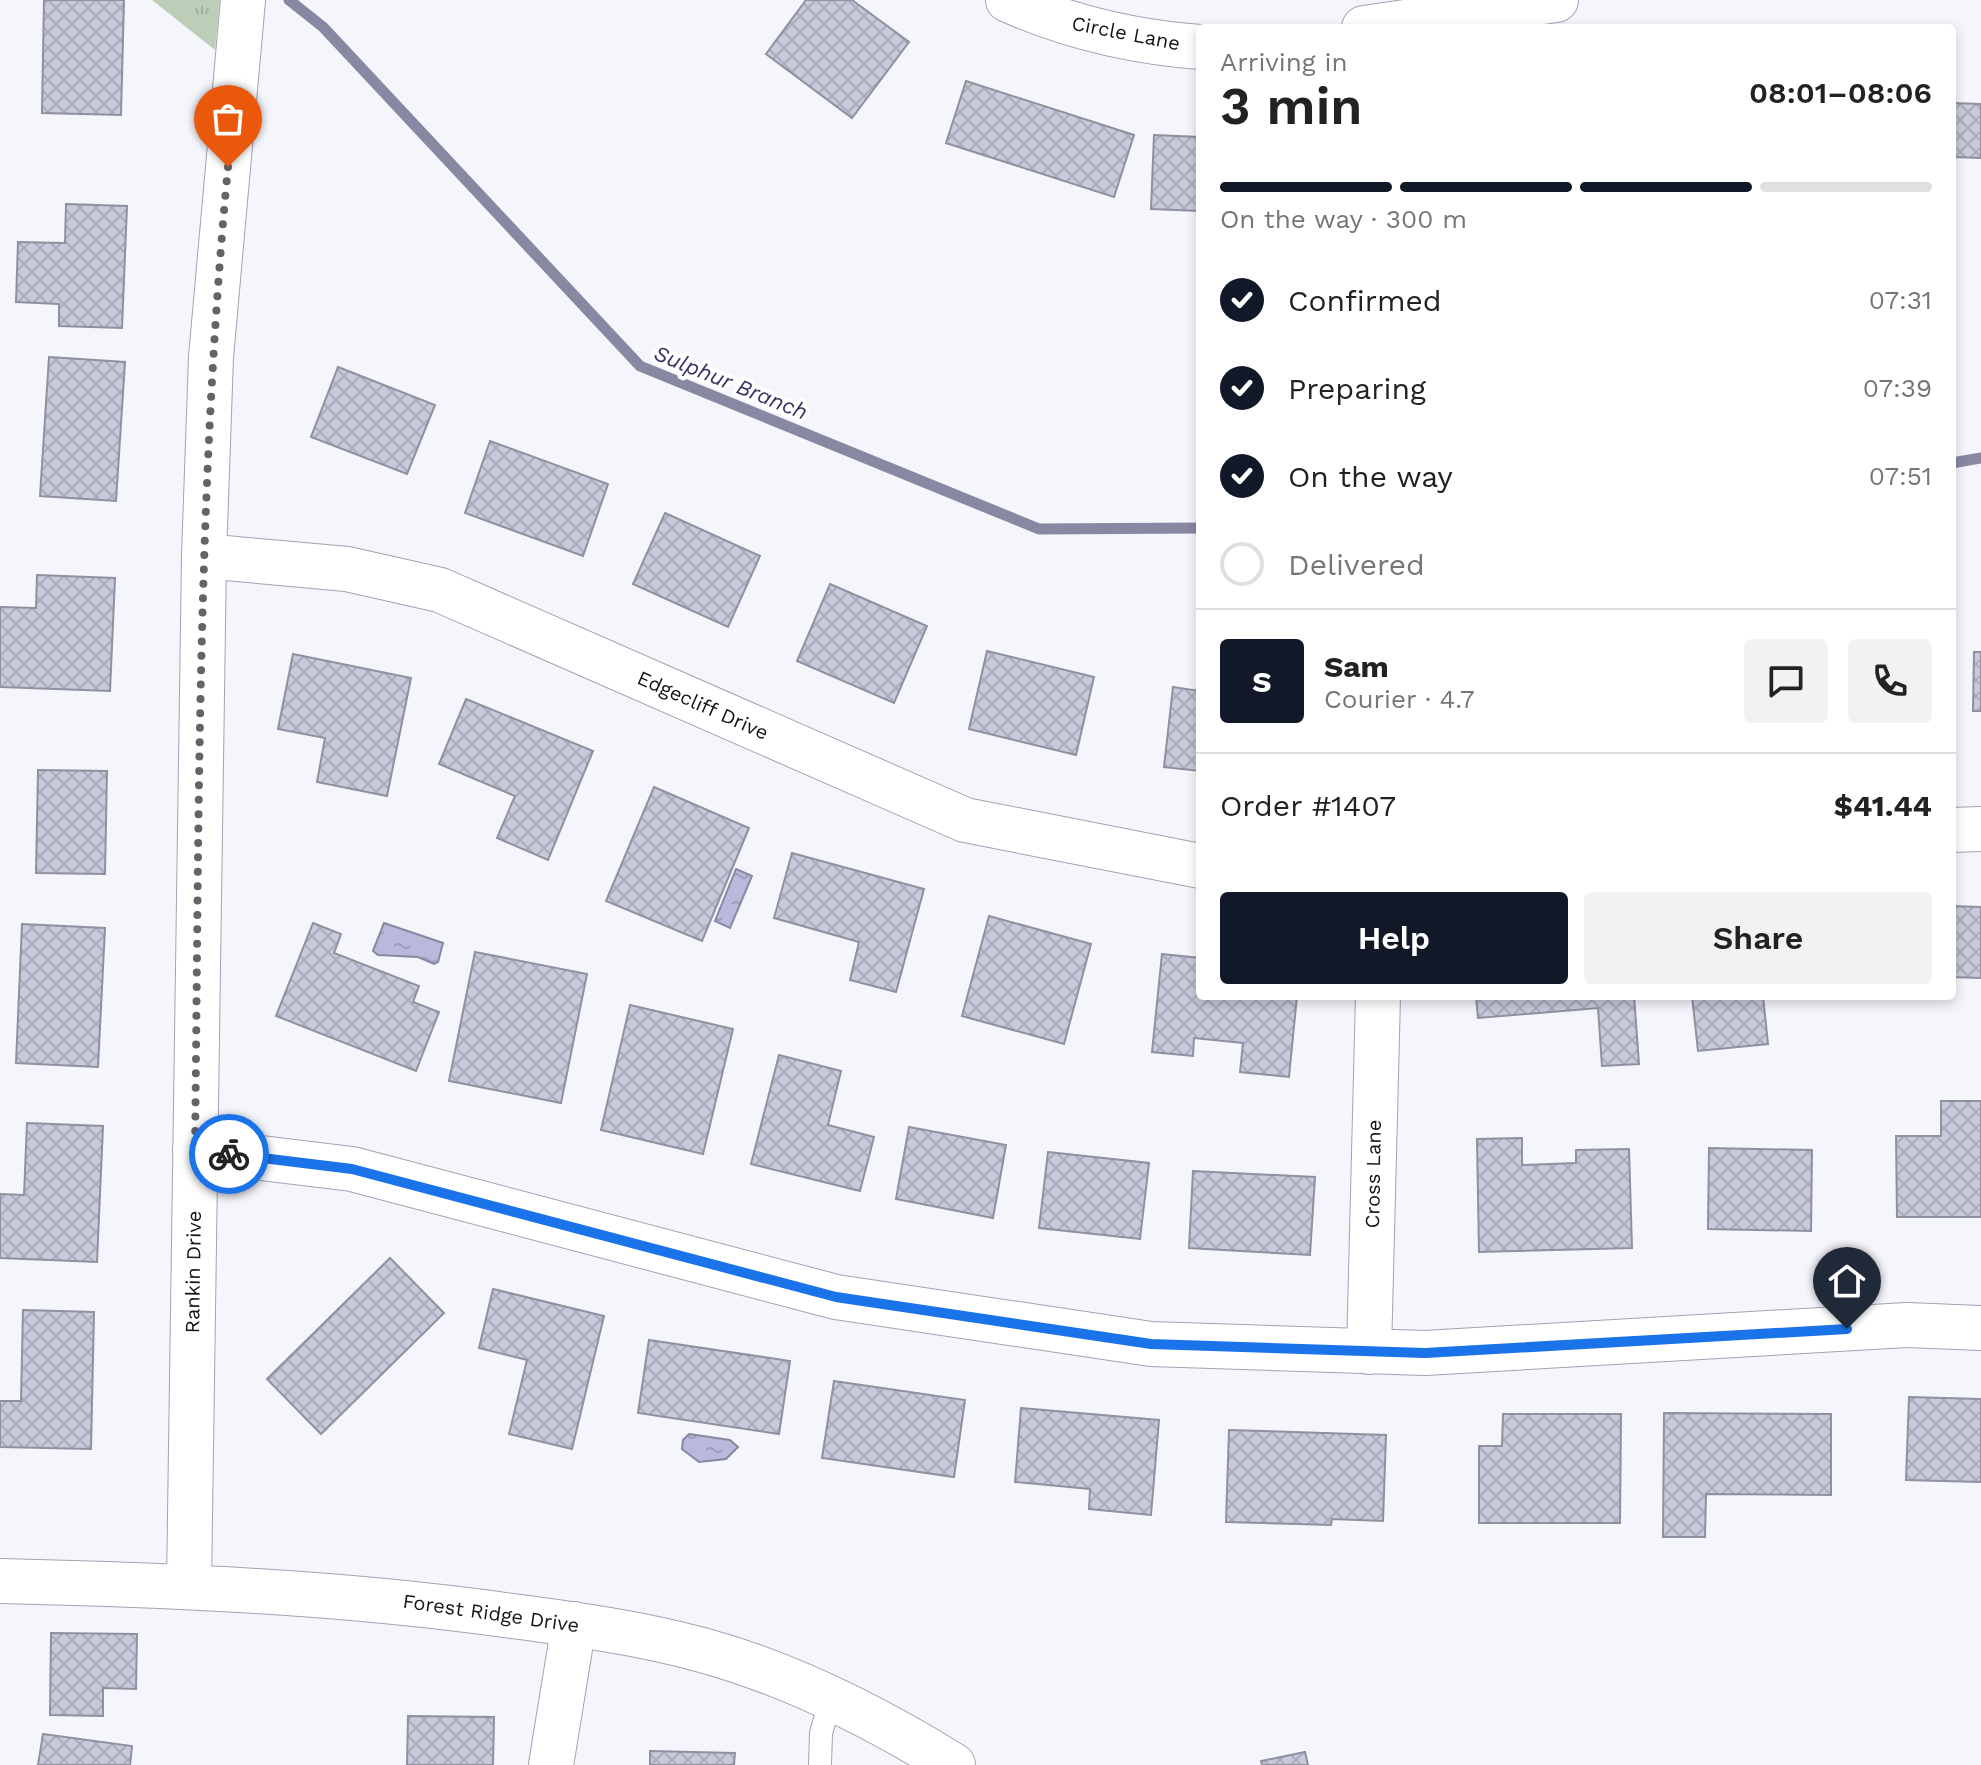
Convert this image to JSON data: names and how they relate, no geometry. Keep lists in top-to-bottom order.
{
  "streets": {
    "street": [
      "Circle Lane",
      "Edgecliff Drive",
      "Cross Lane",
      "Rankin Drive",
      "Forest Ridge Drive"
    ]
  },
  "crossings": [
    ["Edgecliff Drive", "Rankin Drive"],
    ["Rankin Drive", "Forest Ridge Drive"]
  ],
  "water": ["Sulphur Branch"],
  "page": {
    "heading": ["3 min", "Arriving in", "08:01–08:06"],
    "panel": [
      "Sam",
      "Courier · 4.7",
      "Order #1407",
      "$41.44"
    ],
    "bar": "On the way · 300 m",
    "list": [
      ["Confirmed", "07:31"],
      ["Preparing", "07:39"],
      ["On the way", "07:51"],
      "Delivered"
    ],
    "round": "S",
    "buttons": ["Help", "Share"]
  }
}
